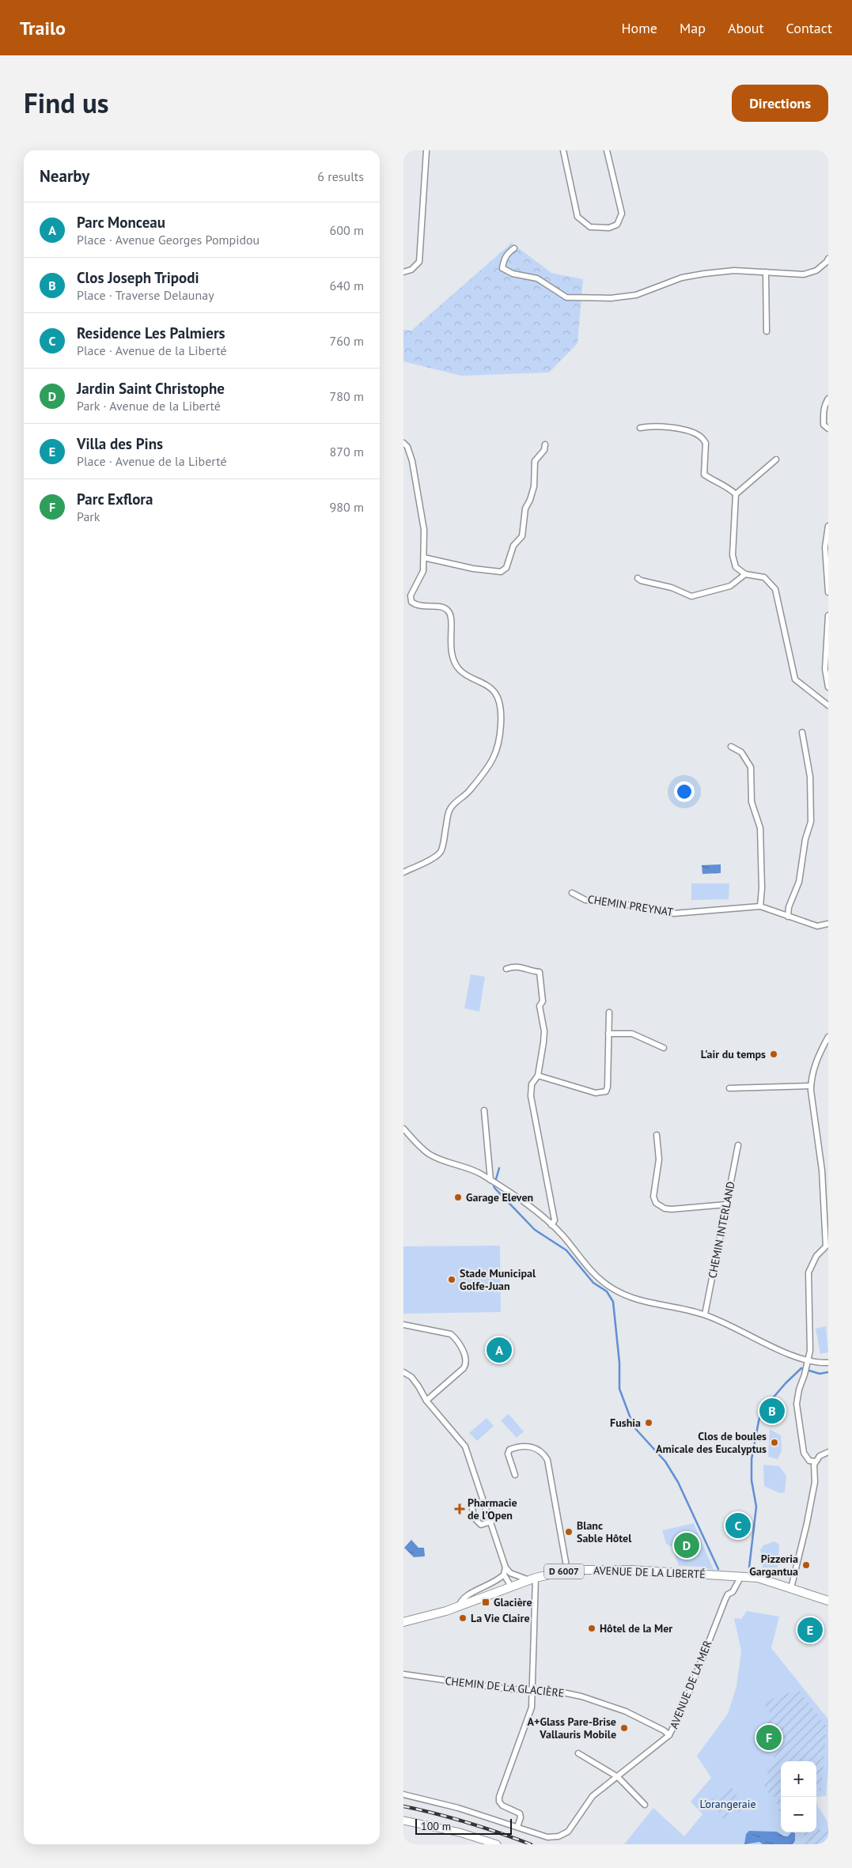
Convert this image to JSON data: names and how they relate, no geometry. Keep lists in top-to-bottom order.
{
  "streets": {
    "main road": ["D 6007", "AVENUE DE LA LIBERTÉ"],
    "street": [
      "CHEMIN PREYNAT",
      "CHEMIN INTERLAND",
      "AVENUE DE LA MER",
      "CHEMIN DE LA GLACIÈRE"
    ]
  },
  "crossings": [
    ["AVENUE DE LA LIBERTÉ", "AVENUE DE LA MER"],
    ["AVENUE DE LA MER", "CHEMIN DE LA GLACIÈRE"]
  ],
  "parks": ["L'orangeraie"],
  "places": {
    "other": [
      "L'air du temps",
      "Garage Eleven",
      "Stade Municipal Golfe-Juan",
      "Fushia",
      "Clos de boules Amicale des Eucalyptus",
      "Blanc Sable Hôtel",
      "Pizzeria Gargantua",
      "La Vie Claire",
      "Hôtel de la Mer",
      "A+Glass Pare-Brise Vallauris Mobile"
    ],
    "health": ["Pharmacie de l'Open"],
    "transit": ["Glacière"]
  },
  "scale_bar": "100 m",
  "page": {
    "header": "Trailo",
    "nav": [
      "Home",
      "Map",
      "About",
      "Contact"
    ],
    "title": "Find us",
    "buttons": "Directions",
    "heading": ["Nearby", "6 results"],
    "list": [
      {
        "mark": "A",
        "name": "Parc Monceau",
        "note": "Place · Avenue Georges Pompidou",
        "value": "600 m"
      },
      {
        "mark": "B",
        "name": "Clos Joseph Tripodi",
        "note": "Place · Traverse Delaunay",
        "value": "640 m"
      },
      {
        "mark": "C",
        "name": "Residence Les Palmiers",
        "note": "Place · Avenue de la Liberté",
        "value": "760 m"
      },
      {
        "mark": "D",
        "name": "Jardin Saint Christophe",
        "note": "Park · Avenue de la Liberté",
        "value": "780 m"
      },
      {
        "mark": "E",
        "name": "Villa des Pins",
        "note": "Place · Avenue de la Liberté",
        "value": "870 m"
      },
      {
        "mark": "F",
        "name": "Parc Exflora",
        "note": "Park",
        "value": "980 m"
      }
    ],
    "pins": [
      "A",
      "B",
      "C",
      "D",
      "E",
      "F"
    ],
    "map_buttons": ["+", "−"],
    "scale": "100 m"
  }
}
